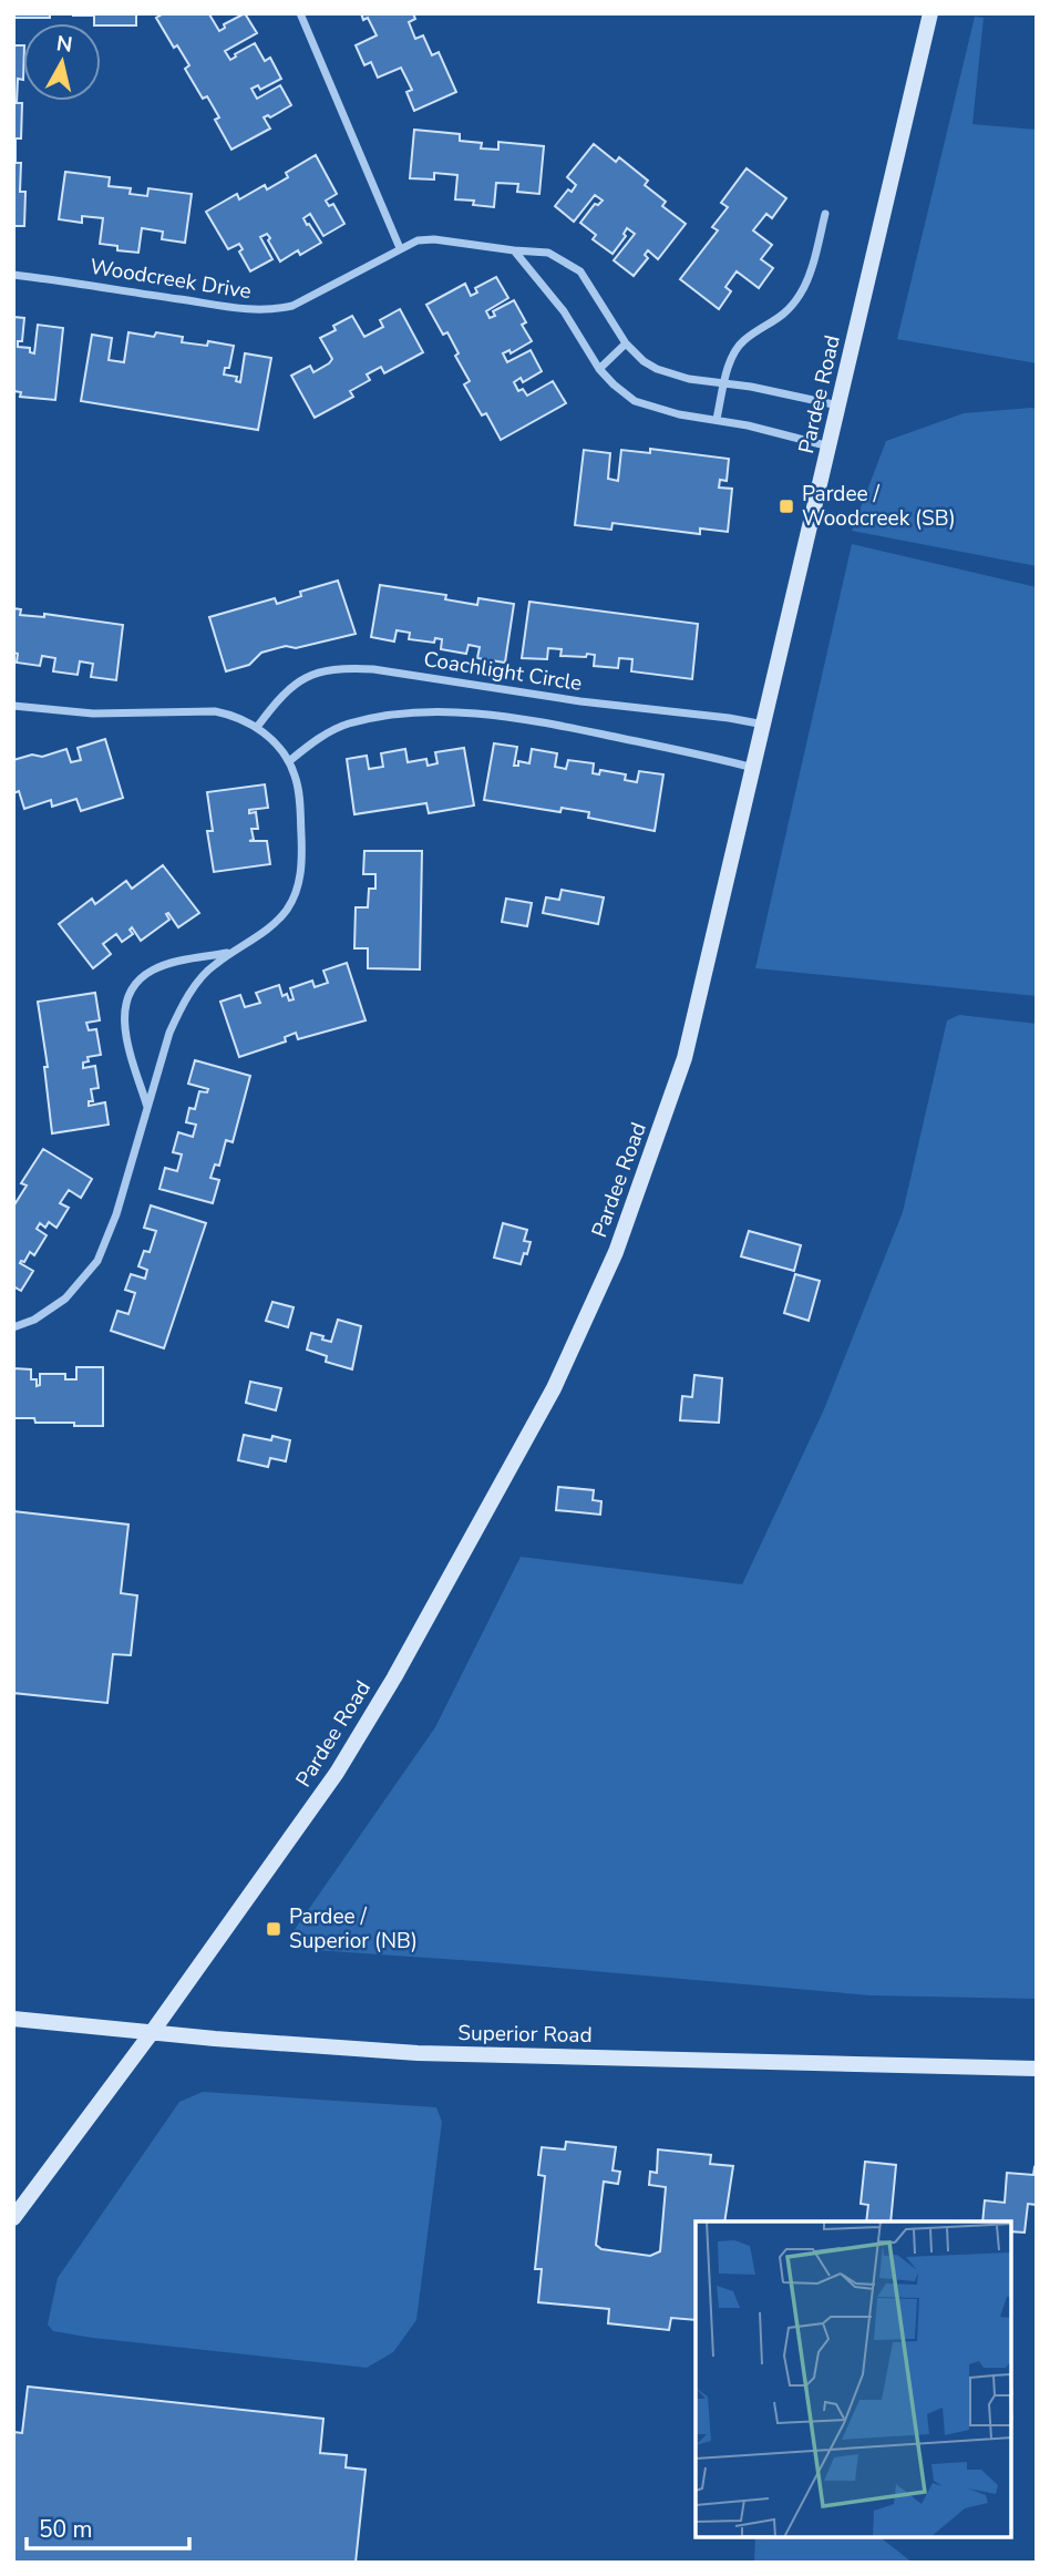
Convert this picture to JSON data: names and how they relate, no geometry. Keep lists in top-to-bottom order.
{
  "streets": {
    "main road": ["Pardee Road", "Superior Road"],
    "street": ["Woodcreek Drive", "Coachlight Circle"]
  },
  "crossings": [
    ["Woodcreek Drive", "Pardee Road"],
    ["Pardee Road", "Coachlight Circle"],
    ["Pardee Road", "Superior Road"]
  ],
  "places": {
    "transit": ["Pardee / Woodcreek (SB)", "Pardee / Superior (NB)"]
  },
  "scale_bar": "50 m",
  "north": "top"
}
